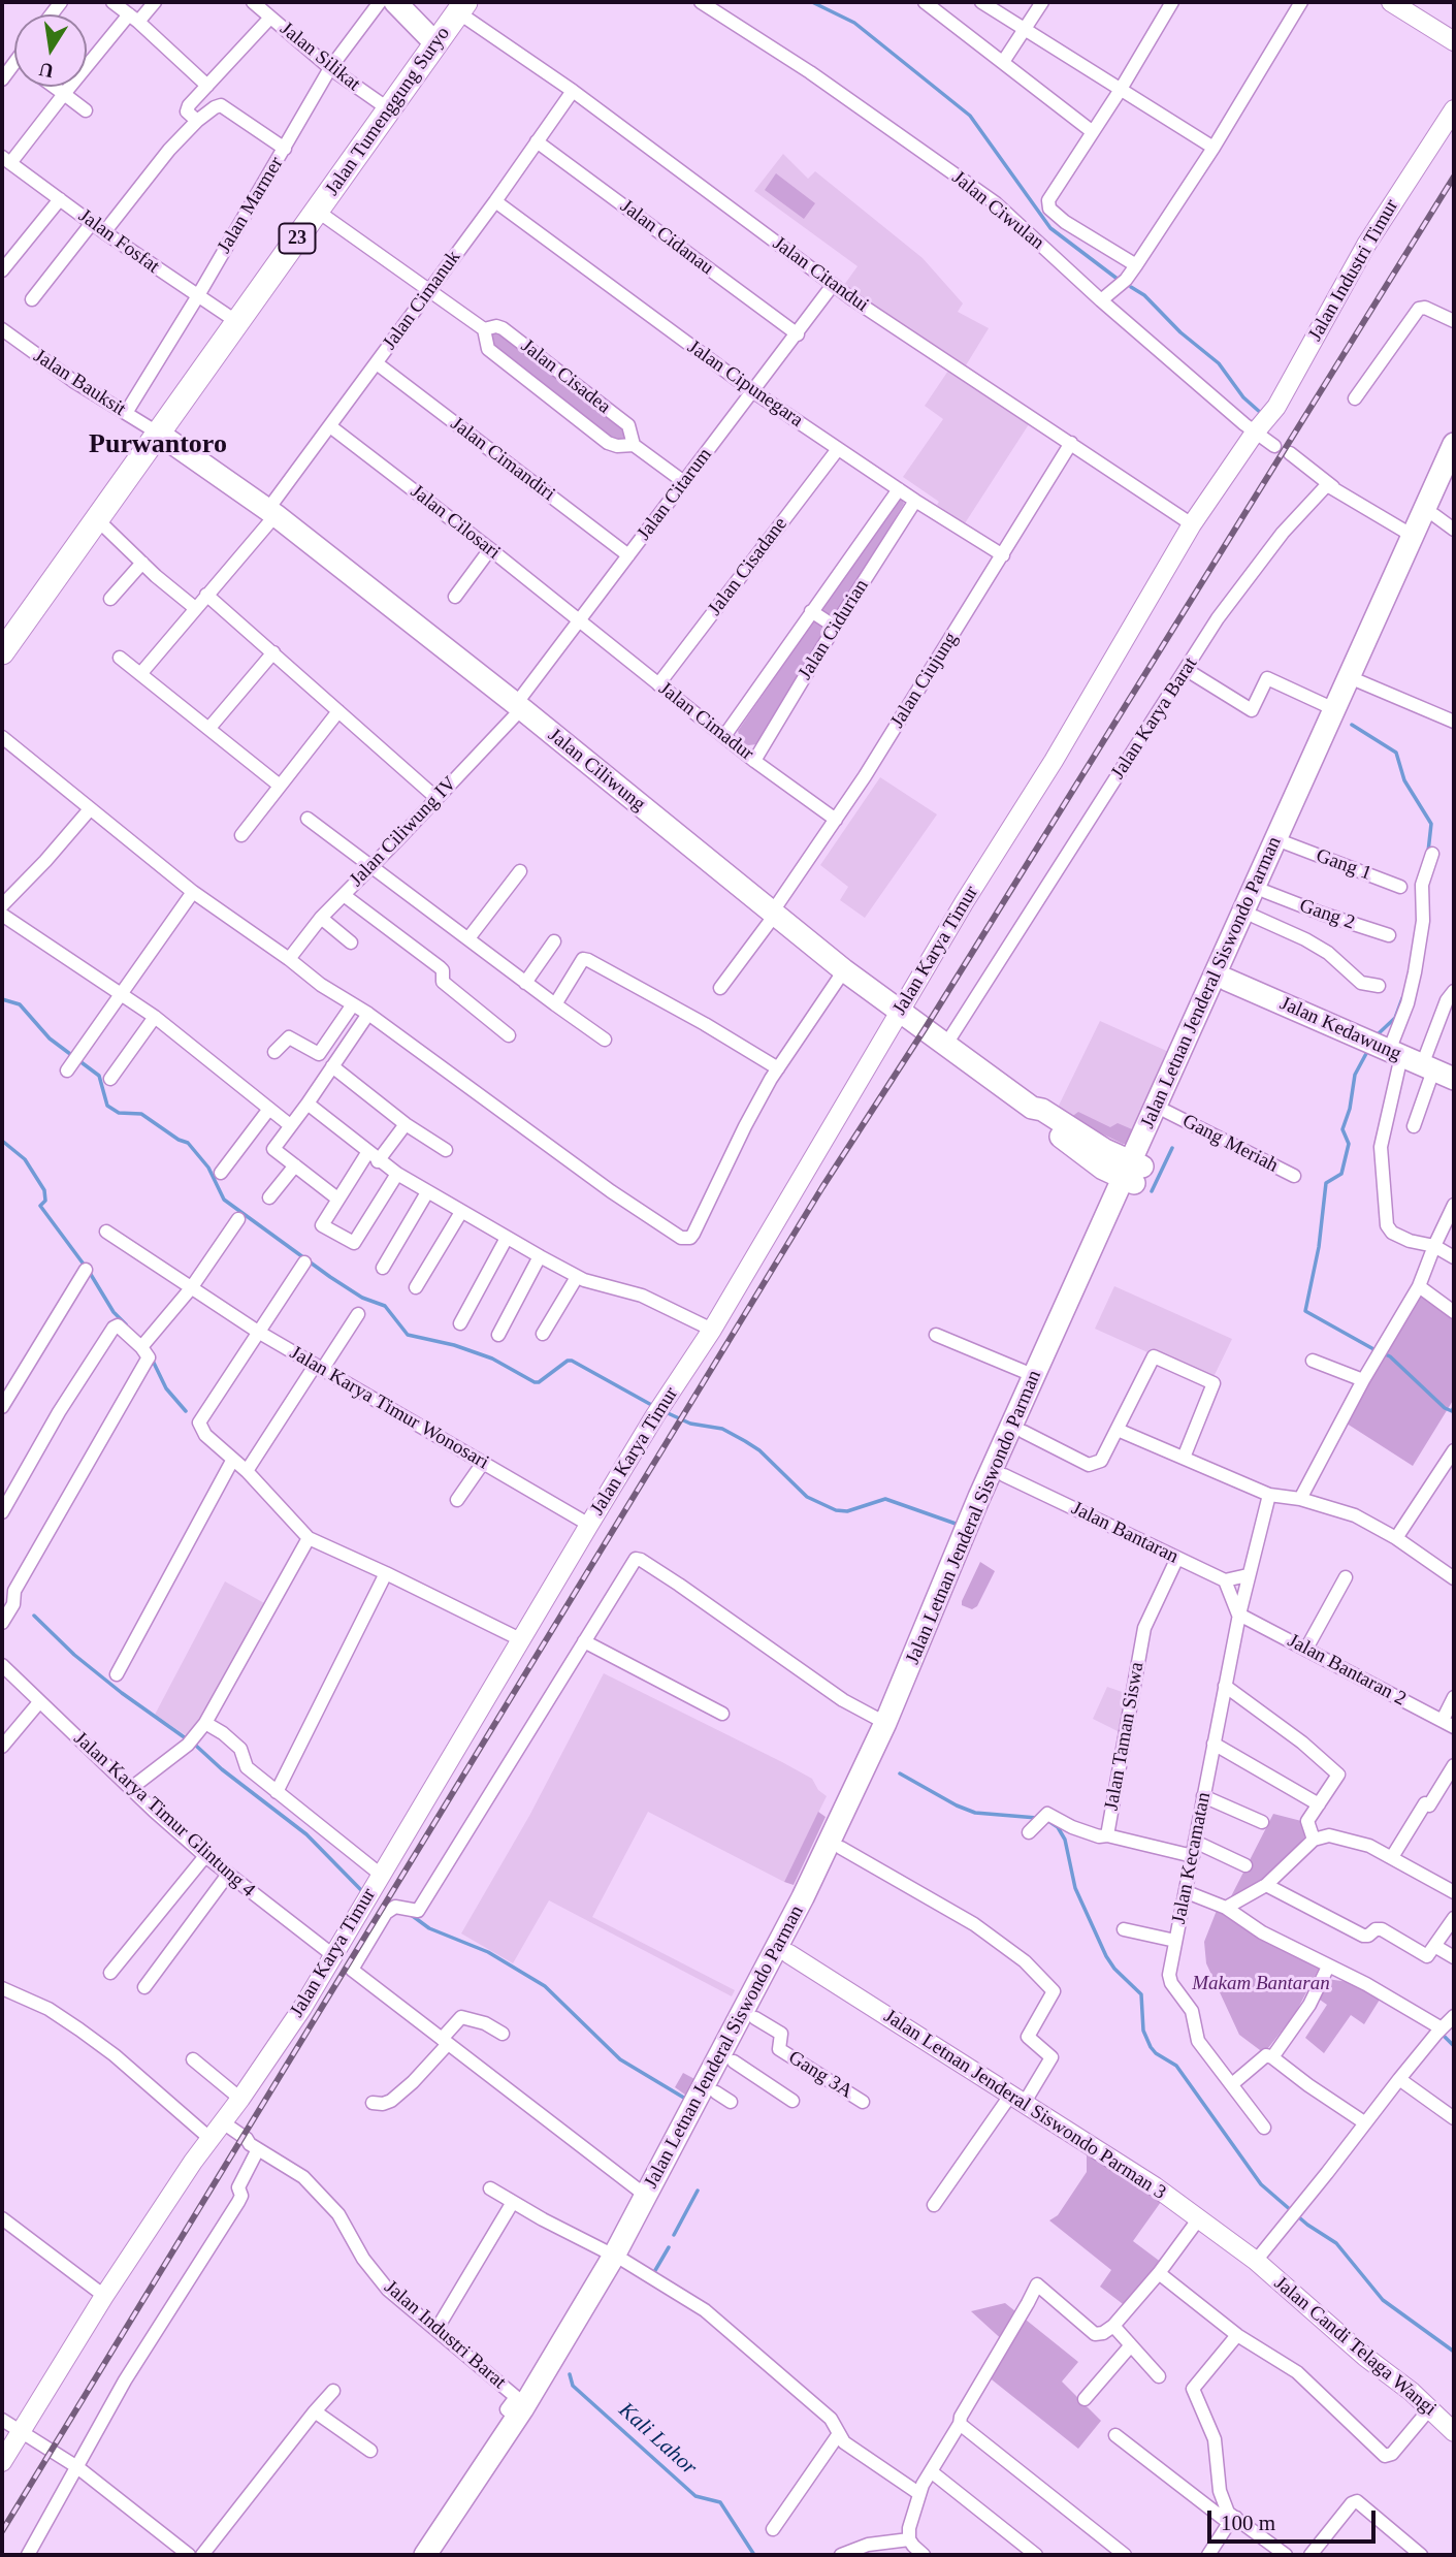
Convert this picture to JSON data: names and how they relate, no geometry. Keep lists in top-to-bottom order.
{
  "streets": {
    "highway": ["Jalan Tumenggung Suryo", "23"],
    "main road": ["Jalan Ciliwung", "Jalan Letnan Jenderal Siswondo Parman", "Jalan Kedawung"],
    "street": [
      "Jalan Silikat",
      "Jalan Marmer",
      "Jalan Ciwulan",
      "Jalan Cidanau",
      "Jalan Fosfat",
      "Jalan Industri Timur",
      "Jalan Citandui",
      "Jalan Cimanuk",
      "Jalan Cisadea",
      "Jalan Bauksit",
      "Jalan Cipunegara",
      "Jalan Cimandiri",
      "Jalan Citarum",
      "Jalan Cilosari",
      "Jalan Cisadane",
      "Jalan Cidurian",
      "Jalan Ciujung",
      "Jalan Karya Barat",
      "Jalan Cimadur",
      "Jalan Ciliwung IV",
      "Gang 1",
      "Gang 2",
      "Jalan Karya Timur",
      "Gang Meriah",
      "Jalan Karya Timur Wonosari",
      "Jalan Bantaran",
      "Jalan Bantaran 2",
      "Jalan Taman Siswa",
      "Jalan Karya Timur Glintung 4",
      "Jalan Kecamatan",
      "Gang 3A",
      "Jalan Letnan Jenderal Siswondo Parman 3",
      "Jalan Industri Barat",
      "Jalan Candi Telaga Wangi"
    ]
  },
  "crossings": [
    ["Jalan Silikat", "Jalan Tumenggung Suryo"],
    ["Jalan Silikat", "Jalan Marmer"],
    ["Jalan Tumenggung Suryo", "23"],
    ["Jalan Tumenggung Suryo", "Jalan Fosfat"],
    ["Jalan Tumenggung Suryo", "Jalan Citandui"],
    ["Jalan Tumenggung Suryo", "Jalan Cisadea"],
    ["Jalan Tumenggung Suryo", "Jalan Bauksit"],
    ["Jalan Tumenggung Suryo", "Jalan Ciliwung"],
    ["Jalan Marmer", "Jalan Fosfat"],
    ["Jalan Marmer", "Jalan Bauksit"],
    ["Jalan Ciwulan", "Jalan Industri Timur"],
    ["Jalan Ciwulan", "Jalan Karya Timur"],
    ["Jalan Cidanau", "Jalan Cimanuk"],
    ["Jalan Cidanau", "Jalan Citarum"],
    ["23", "Jalan Bauksit"],
    ["23", "Jalan Ciliwung"],
    ["Jalan Industri Timur", "Jalan Karya Timur"],
    ["Jalan Citandui", "Jalan Cimanuk"],
    ["Jalan Citandui", "Jalan Citarum"],
    ["Jalan Citandui", "Jalan Ciujung"],
    ["Jalan Citandui", "Jalan Karya Timur"],
    ["Jalan Cimanuk", "Jalan Cisadea"],
    ["Jalan Cimanuk", "Jalan Cipunegara"],
    ["Jalan Cimanuk", "Jalan Cimandiri"],
    ["Jalan Cimanuk", "Jalan Cilosari"],
    ["Jalan Cimanuk", "Jalan Ciliwung"],
    ["Jalan Cisadea", "Jalan Citarum"],
    ["Jalan Bauksit", "Jalan Ciliwung"],
    ["Jalan Cipunegara", "Jalan Citarum"],
    ["Jalan Cipunegara", "Jalan Cisadane"],
    ["Jalan Cipunegara", "Jalan Cidurian"],
    ["Jalan Cipunegara", "Jalan Ciujung"],
    ["Jalan Cimandiri", "Jalan Citarum"],
    ["Jalan Citarum", "Jalan Cilosari"],
    ["Jalan Citarum", "Jalan Cimadur"],
    ["Jalan Citarum", "Jalan Ciliwung"],
    ["Jalan Citarum", "Jalan Ciliwung IV"],
    ["Jalan Cilosari", "Jalan Cimadur"],
    ["Jalan Cisadane", "Jalan Cimadur"],
    ["Jalan Cidurian", "Jalan Cimadur"],
    ["Jalan Ciujung", "Jalan Cimadur"],
    ["Jalan Ciujung", "Jalan Ciliwung"],
    ["Jalan Karya Barat", "Jalan Ciliwung"],
    ["Jalan Ciliwung", "Jalan Ciliwung IV"],
    ["Jalan Ciliwung", "Jalan Karya Timur"],
    ["Jalan Ciliwung", "Jalan Letnan Jenderal Siswondo Parman"],
    ["Gang 1", "Jalan Letnan Jenderal Siswondo Parman"],
    ["Gang 2", "Jalan Letnan Jenderal Siswondo Parman"],
    ["Jalan Karya Timur", "Jalan Karya Timur Wonosari"],
    ["Jalan Karya Timur", "Jalan Karya Timur Glintung 4"],
    ["Jalan Karya Timur", "Jalan Industri Barat"],
    ["Jalan Letnan Jenderal Siswondo Parman", "Jalan Kedawung"],
    ["Jalan Letnan Jenderal Siswondo Parman", "Gang Meriah"],
    ["Jalan Letnan Jenderal Siswondo Parman", "Jalan Bantaran"],
    ["Jalan Letnan Jenderal Siswondo Parman", "Gang 3A"],
    ["Jalan Letnan Jenderal Siswondo Parman", "Jalan Letnan Jenderal Siswondo Parman 3"],
    ["Jalan Letnan Jenderal Siswondo Parman", "Jalan Industri Barat"],
    ["Jalan Bantaran", "Jalan Taman Siswa"],
    ["Jalan Bantaran 2", "Jalan Kecamatan"],
    ["Jalan Taman Siswa", "Jalan Kecamatan"],
    ["Jalan Letnan Jenderal Siswondo Parman 3", "Jalan Candi Telaga Wangi"]
  ],
  "districts": ["Purwantoro"],
  "water": ["Kali Lahor"],
  "parks": ["Makam Bantaran"],
  "scale_bar": "100 m",
  "north": "bottom"
}
